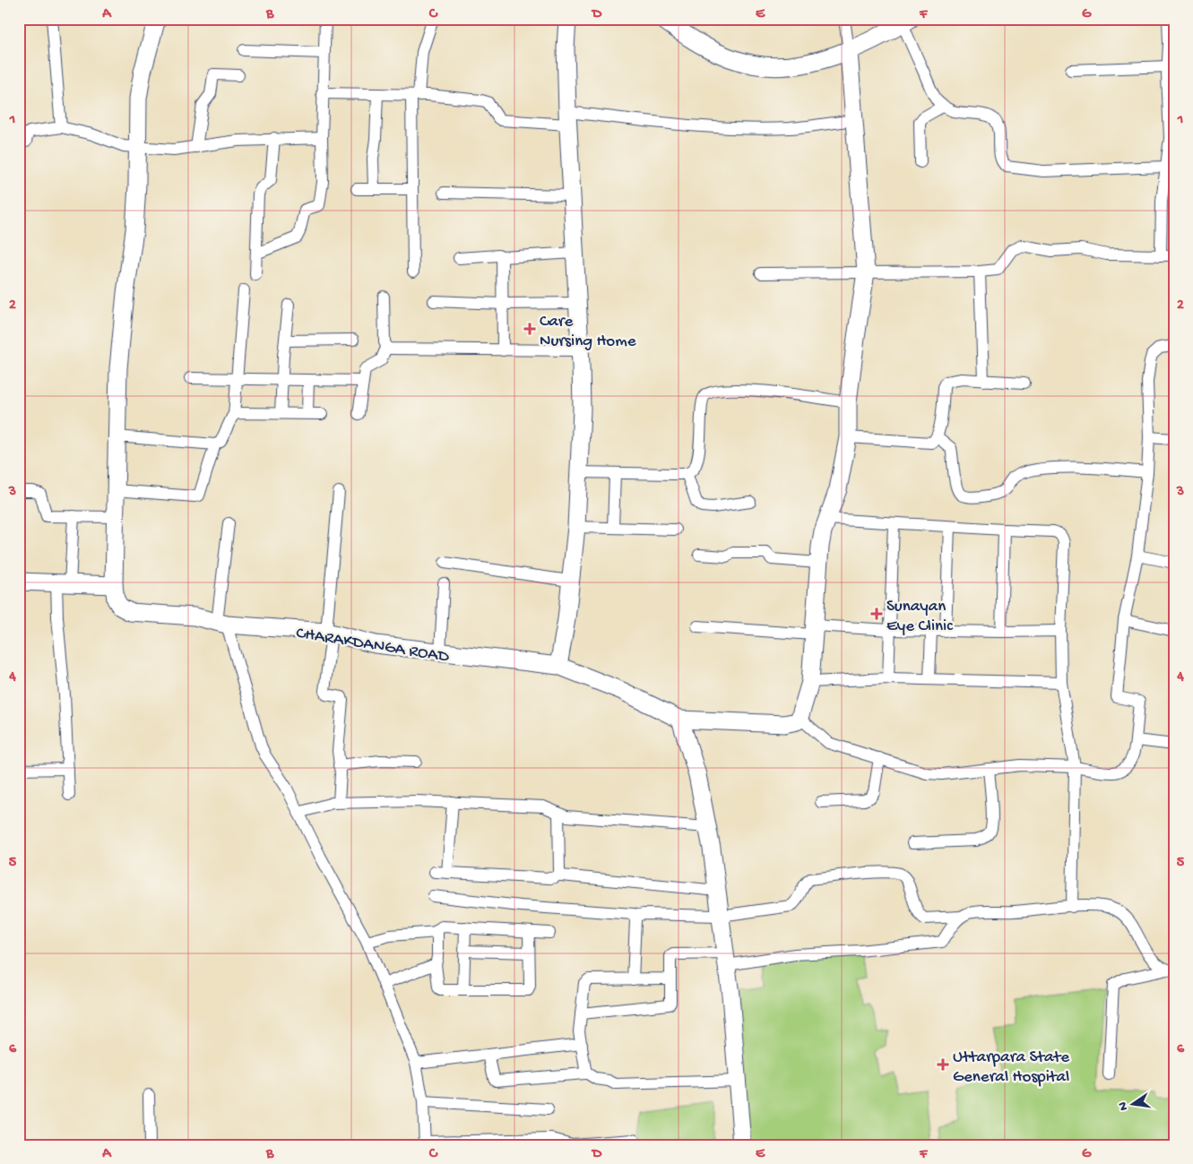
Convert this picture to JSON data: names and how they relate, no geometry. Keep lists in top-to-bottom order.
{
  "streets": {
    "street": ["CHARAKDANGA ROAD"]
  },
  "places": {
    "health": ["Care Nursing Home", "Sunayan Eye Clinic", "Uttarpara State General Hospital"]
  },
  "north": "left",
  "grid": {
    "columns": [
      "A",
      "B",
      "C",
      "D",
      "E",
      "F",
      "G"
    ],
    "rows": [
      "1",
      "2",
      "3",
      "4",
      "5",
      "6"
    ]
  }
}
